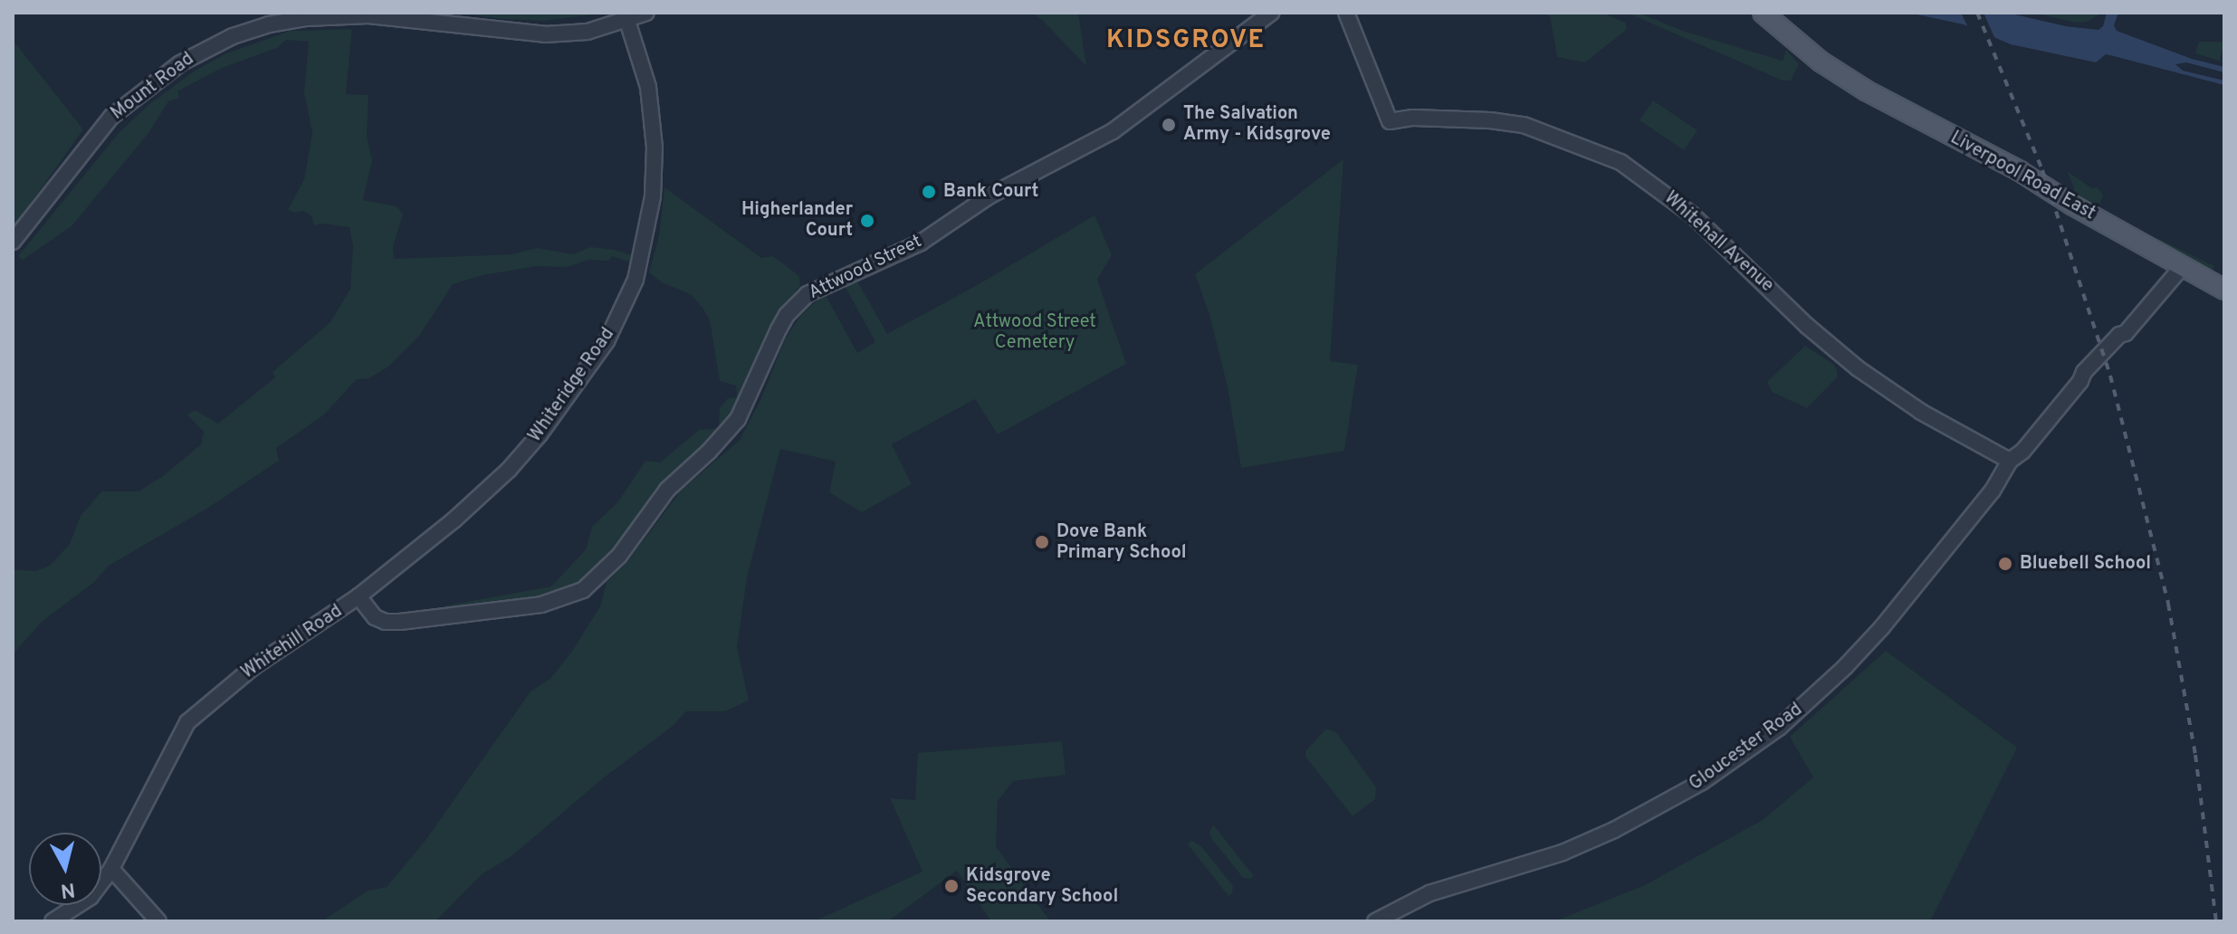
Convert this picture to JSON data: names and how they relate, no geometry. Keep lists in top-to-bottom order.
{
  "streets": {
    "main road": ["Liverpool Road East"],
    "street": [
      "Mount Road",
      "Whitehall Avenue",
      "Attwood Street",
      "Whiteridge Road",
      "Whitehill Road",
      "Gloucester Road"
    ]
  },
  "crossings": [
    ["Mount Road", "Whiteridge Road"],
    ["Liverpool Road East", "Gloucester Road"],
    ["Whitehall Avenue", "Gloucester Road"],
    ["Attwood Street", "Whitehill Road"],
    ["Whiteridge Road", "Whitehill Road"]
  ],
  "districts": ["KIDSGROVE"],
  "parks": ["Attwood Street Cemetery"],
  "places": [
    "The Salvation Army - Kidsgrove",
    "Bank Court",
    "Higherlander Court",
    "Dove Bank Primary School",
    "Bluebell School",
    "Kidsgrove Secondary School"
  ],
  "north": "bottom"
}
